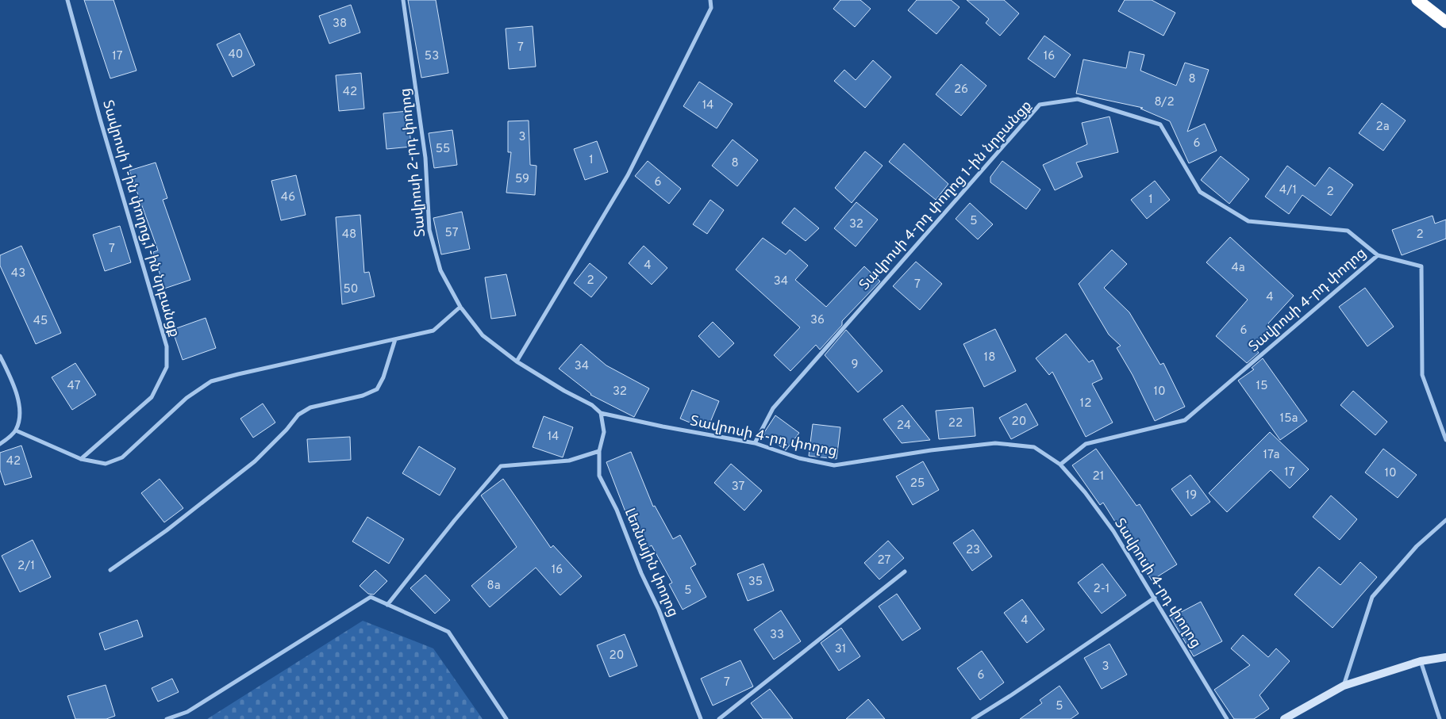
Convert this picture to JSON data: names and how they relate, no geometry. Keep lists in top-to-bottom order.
{
  "streets": {
    "street": [
      "Տավրոսի 2-րդ փողոց",
      "Տավրոսի 4-րդ փողոց 1-ին նրբանցք",
      "Տավրոսի 1-ին փողոց,1-ին նրբանցք",
      "Տավրոսի 4-րդ փողոց",
      "Լեռնային փողոց"
    ]
  },
  "crossings": [
    ["Տավրոսի 2-րդ փողոց", "Տավրոսի 4-րդ փողոց"],
    ["Տավրոսի 2-րդ փողոց", "Լեռնային փողոց"],
    ["Տավրոսի 4-րդ փողոց 1-ին նրբանցք", "Տավրոսի 4-րդ փողոց"],
    ["Տավրոսի 4-րդ փողոց", "Լեռնային փողոց"]
  ],
  "house_numbers": [
    "38",
    "7",
    "40",
    "17",
    "53",
    "16",
    "8",
    "26",
    "42",
    "8/2",
    "14",
    "2a",
    "3",
    "6",
    "55",
    "1",
    "8",
    "59",
    "6",
    "4/1",
    "2",
    "46",
    "1",
    "5",
    "32",
    "57",
    "48",
    "2",
    "7",
    "4",
    "4a",
    "43",
    "2",
    "34",
    "7",
    "50",
    "4",
    "36",
    "45",
    "6",
    "18",
    "9",
    "34",
    "47",
    "15",
    "32",
    "10",
    "12",
    "15a",
    "20",
    "22",
    "24",
    "14",
    "17a",
    "42",
    "17",
    "10",
    "21",
    "25",
    "37",
    "19",
    "23",
    "27",
    "2/1",
    "16",
    "35",
    "8a",
    "2-1",
    "5",
    "4",
    "33",
    "31",
    "20",
    "3",
    "6",
    "7",
    "5"
  ]
}
